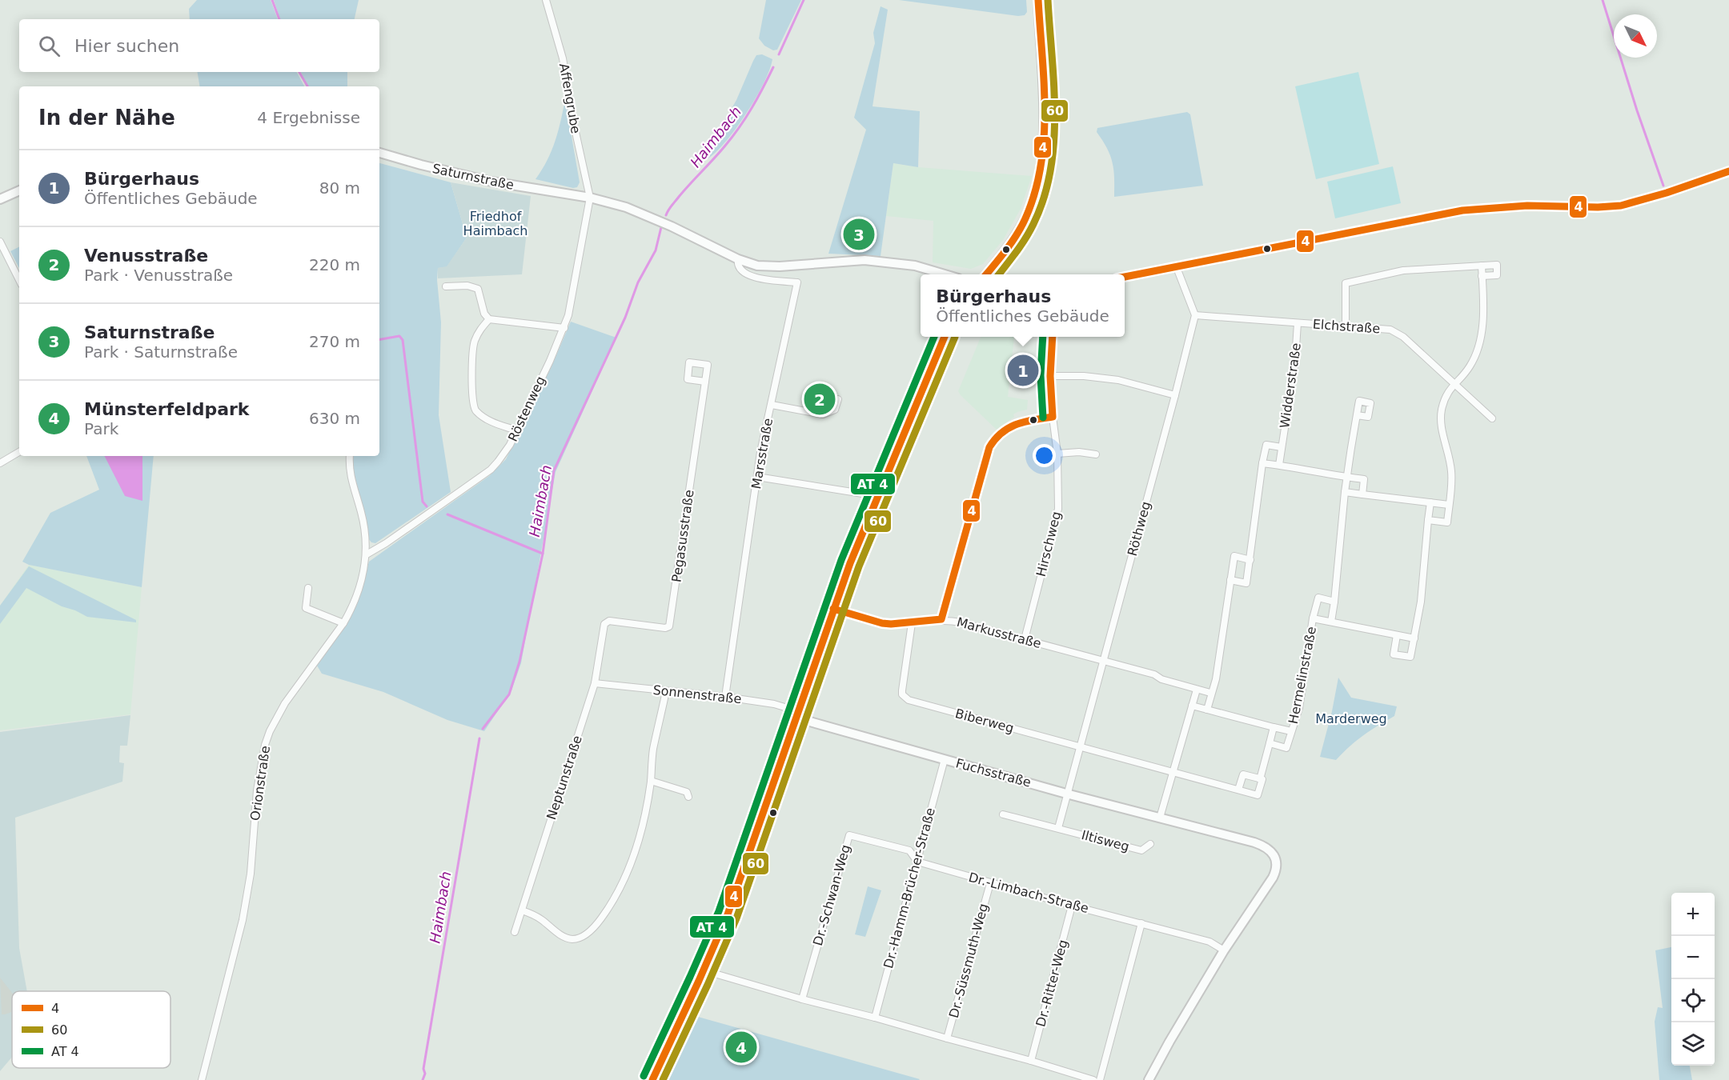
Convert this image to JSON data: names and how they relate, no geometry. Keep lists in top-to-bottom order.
{
  "streets": {
    "street": [
      "Affengrube",
      "Saturnstraße",
      "Elchstraße",
      "Widderstraße",
      "Röstenweg",
      "Marsstraße",
      "Röthweg",
      "Pegasusstraße",
      "Hirschweg",
      "Markusstraße",
      "Hermelinstraße",
      "Sonnenstraße",
      "Biberweg",
      "Fuchsstraße",
      "Neptunstraße",
      "Orionstraße",
      "Iltisweg",
      "Dr.-Hamm-Brücher-Straße",
      "Dr.-Limbach-Straße",
      "Dr.-Schwan-Weg",
      "Dr.-Süssmuth-Weg",
      "Dr.-Ritter-Weg"
    ]
  },
  "crossings": [
    ["Affengrube", "Saturnstraße"],
    ["Affengrube", "Röstenweg"],
    ["Saturnstraße", "Röstenweg"],
    ["Saturnstraße", "Marsstraße"],
    ["Elchstraße", "Widderstraße"],
    ["Elchstraße", "Röthweg"],
    ["Röstenweg", "Orionstraße"],
    ["Marsstraße", "Sonnenstraße"],
    ["Röthweg", "Markusstraße"],
    ["Röthweg", "Biberweg"],
    ["Röthweg", "Fuchsstraße"],
    ["Pegasusstraße", "Neptunstraße"],
    ["Hirschweg", "Markusstraße"],
    ["Markusstraße", "Biberweg"],
    ["Sonnenstraße", "Fuchsstraße"],
    ["Sonnenstraße", "Neptunstraße"],
    ["Fuchsstraße", "Dr.-Hamm-Brücher-Straße"],
    ["Fuchsstraße", "Dr.-Limbach-Straße"],
    ["Dr.-Hamm-Brücher-Straße", "Dr.-Limbach-Straße"],
    ["Dr.-Hamm-Brücher-Straße", "Dr.-Schwan-Weg"],
    ["Dr.-Limbach-Straße", "Dr.-Schwan-Weg"],
    ["Dr.-Limbach-Straße", "Dr.-Süssmuth-Weg"],
    ["Dr.-Limbach-Straße", "Dr.-Ritter-Weg"]
  ],
  "water": ["Haimbach"],
  "parks": ["Friedhof Haimbach", "Marderweg"],
  "lines": ["transit line 4", "transit line 60"],
  "legend": ["4", "60", "AT 4"],
  "north": "bottom right",
  "page": {
    "search": "Hier suchen",
    "heading": ["In der Nähe", "4 Ergebnisse"],
    "list": [
      {
        "mark": "1",
        "name": "Bürgerhaus",
        "note": "Öffentliches Gebäude",
        "value": "80 m"
      },
      {
        "mark": "2",
        "name": "Venusstraße",
        "note": "Park · Venusstraße",
        "value": "220 m"
      },
      {
        "mark": "3",
        "name": "Saturnstraße",
        "note": "Park · Saturnstraße",
        "value": "270 m"
      },
      {
        "mark": "4",
        "name": "Münsterfeldpark",
        "note": "Park",
        "value": "630 m"
      }
    ],
    "pins": [
      "3",
      "1",
      "2",
      "4"
    ],
    "popup": ["Bürgerhaus", "Öffentliches Gebäude"],
    "map_buttons": ["+", "−"]
  }
}
